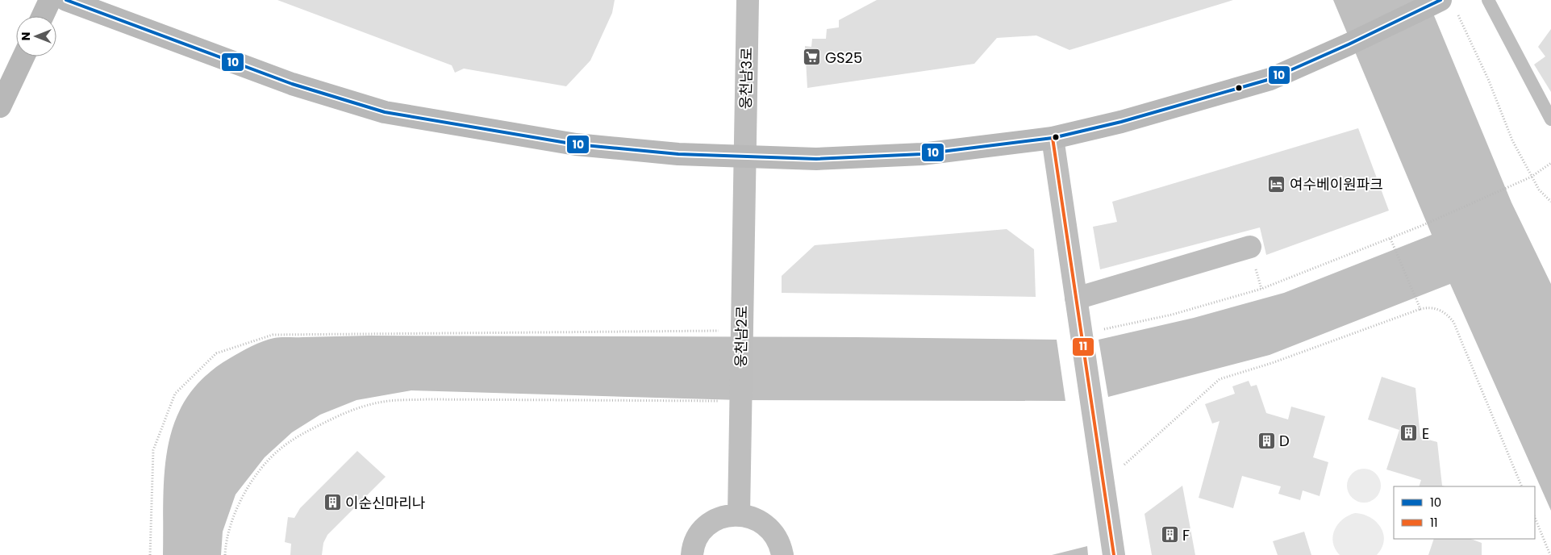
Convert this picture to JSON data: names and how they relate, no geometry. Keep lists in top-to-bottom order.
{
  "streets": {
    "street": ["웅천남3로", "웅천남2로"]
  },
  "crossings": [
    ["웅천남3로", "웅천남2로"]
  ],
  "places": {
    "supermarket": ["GS25"],
    "hotel": ["여수베이원파크"],
    "building": [
      "E",
      "D",
      "이순신마리나",
      "F"
    ]
  },
  "lines": ["transit line 10", "transit line 11"],
  "legend": ["10", "11"],
  "north": "left"
}
